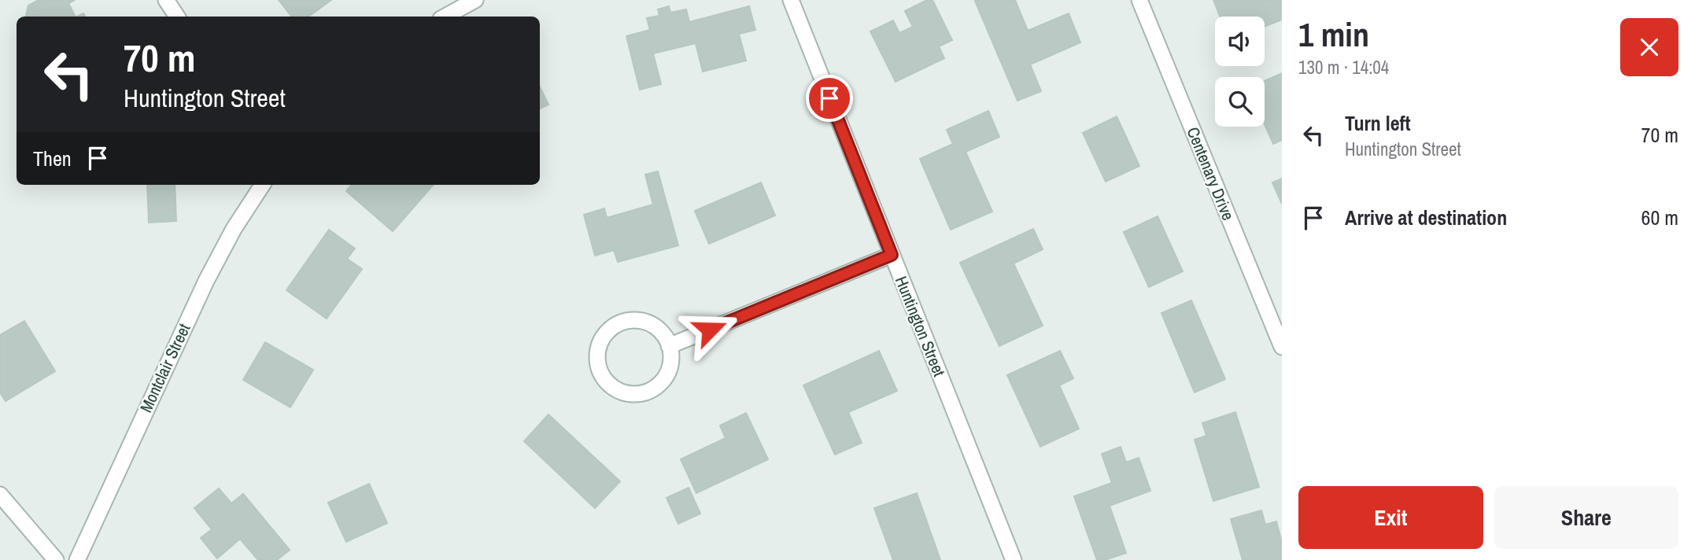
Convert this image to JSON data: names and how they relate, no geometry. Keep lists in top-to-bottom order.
{
  "streets": {
    "street": ["Centenary Drive", "Huntington Street", "Montclair Street"]
  },
  "page": {
    "heading": ["1 min", "130 m · 14:04"],
    "turn": ["70 m", "Huntington Street"],
    "list": [
      {
        "name": "Turn left",
        "note": "Huntington Street",
        "value": "70 m"
      },
      {
        "name": "Arrive at destination",
        "value": "60 m"
      }
    ],
    "then": "Then",
    "buttons": ["Exit", "Share"]
  }
}
